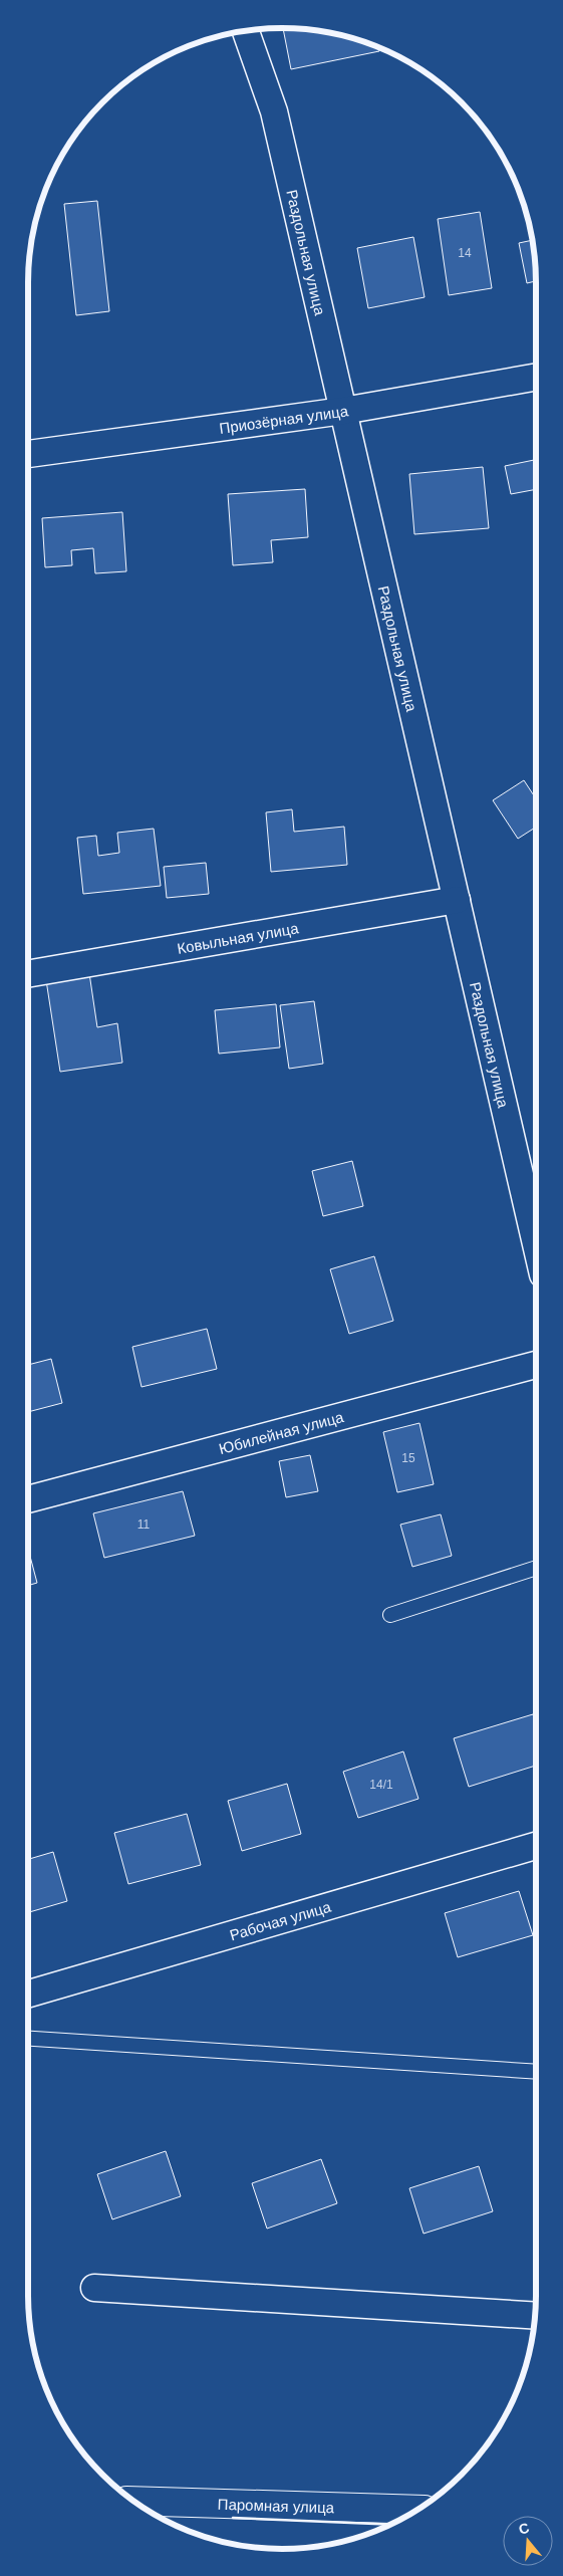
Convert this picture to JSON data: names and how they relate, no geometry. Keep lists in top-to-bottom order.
{
  "streets": {
    "street": [
      "Раздольная улица",
      "Приозёрная улица",
      "Ковыльная улица",
      "Юбилейная улица",
      "Рабочая улица",
      "Паромная улица"
    ]
  },
  "crossings": [
    ["Раздольная улица", "Приозёрная улица"],
    ["Раздольная улица", "Ковыльная улица"]
  ],
  "house_numbers": [
    "14",
    "15",
    "11",
    "14/1"
  ],
  "north": "top"
}
